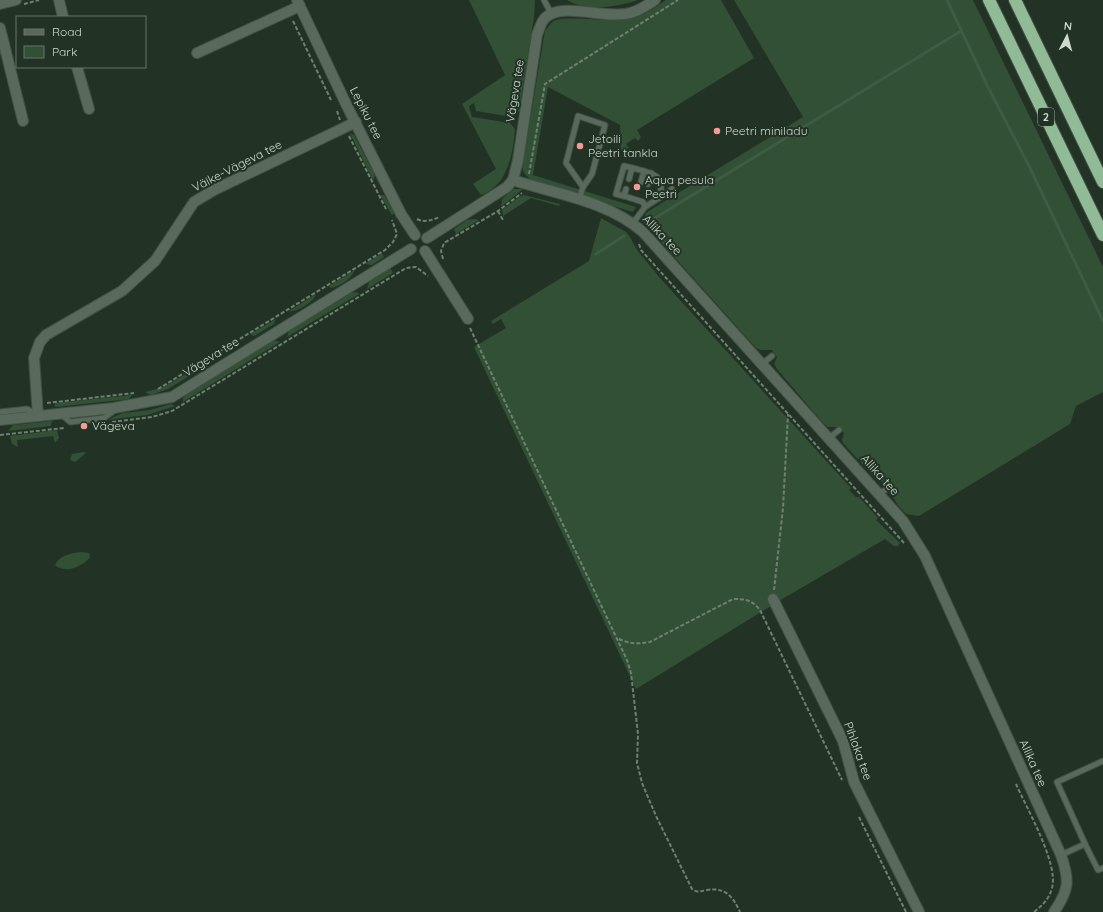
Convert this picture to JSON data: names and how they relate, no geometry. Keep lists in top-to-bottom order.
{
  "streets": {
    "highway": ["2"],
    "street": [
      "Vägeva tee",
      "Lepiku tee",
      "Väike-Vägeva tee",
      "Allika tee",
      "Pihlaka tee"
    ]
  },
  "crossings": [
    ["Vägeva tee", "Lepiku tee"],
    ["Vägeva tee", "Väike-Vägeva tee"],
    ["Vägeva tee", "Allika tee"],
    ["Lepiku tee", "Väike-Vägeva tee"]
  ],
  "places": [
    "Peetri miniladu",
    "Jetoili Peetri tankla",
    "Aqua pesula Peetri",
    "Vägeva"
  ],
  "legend": ["Road", "Park"],
  "north": "top"
}
